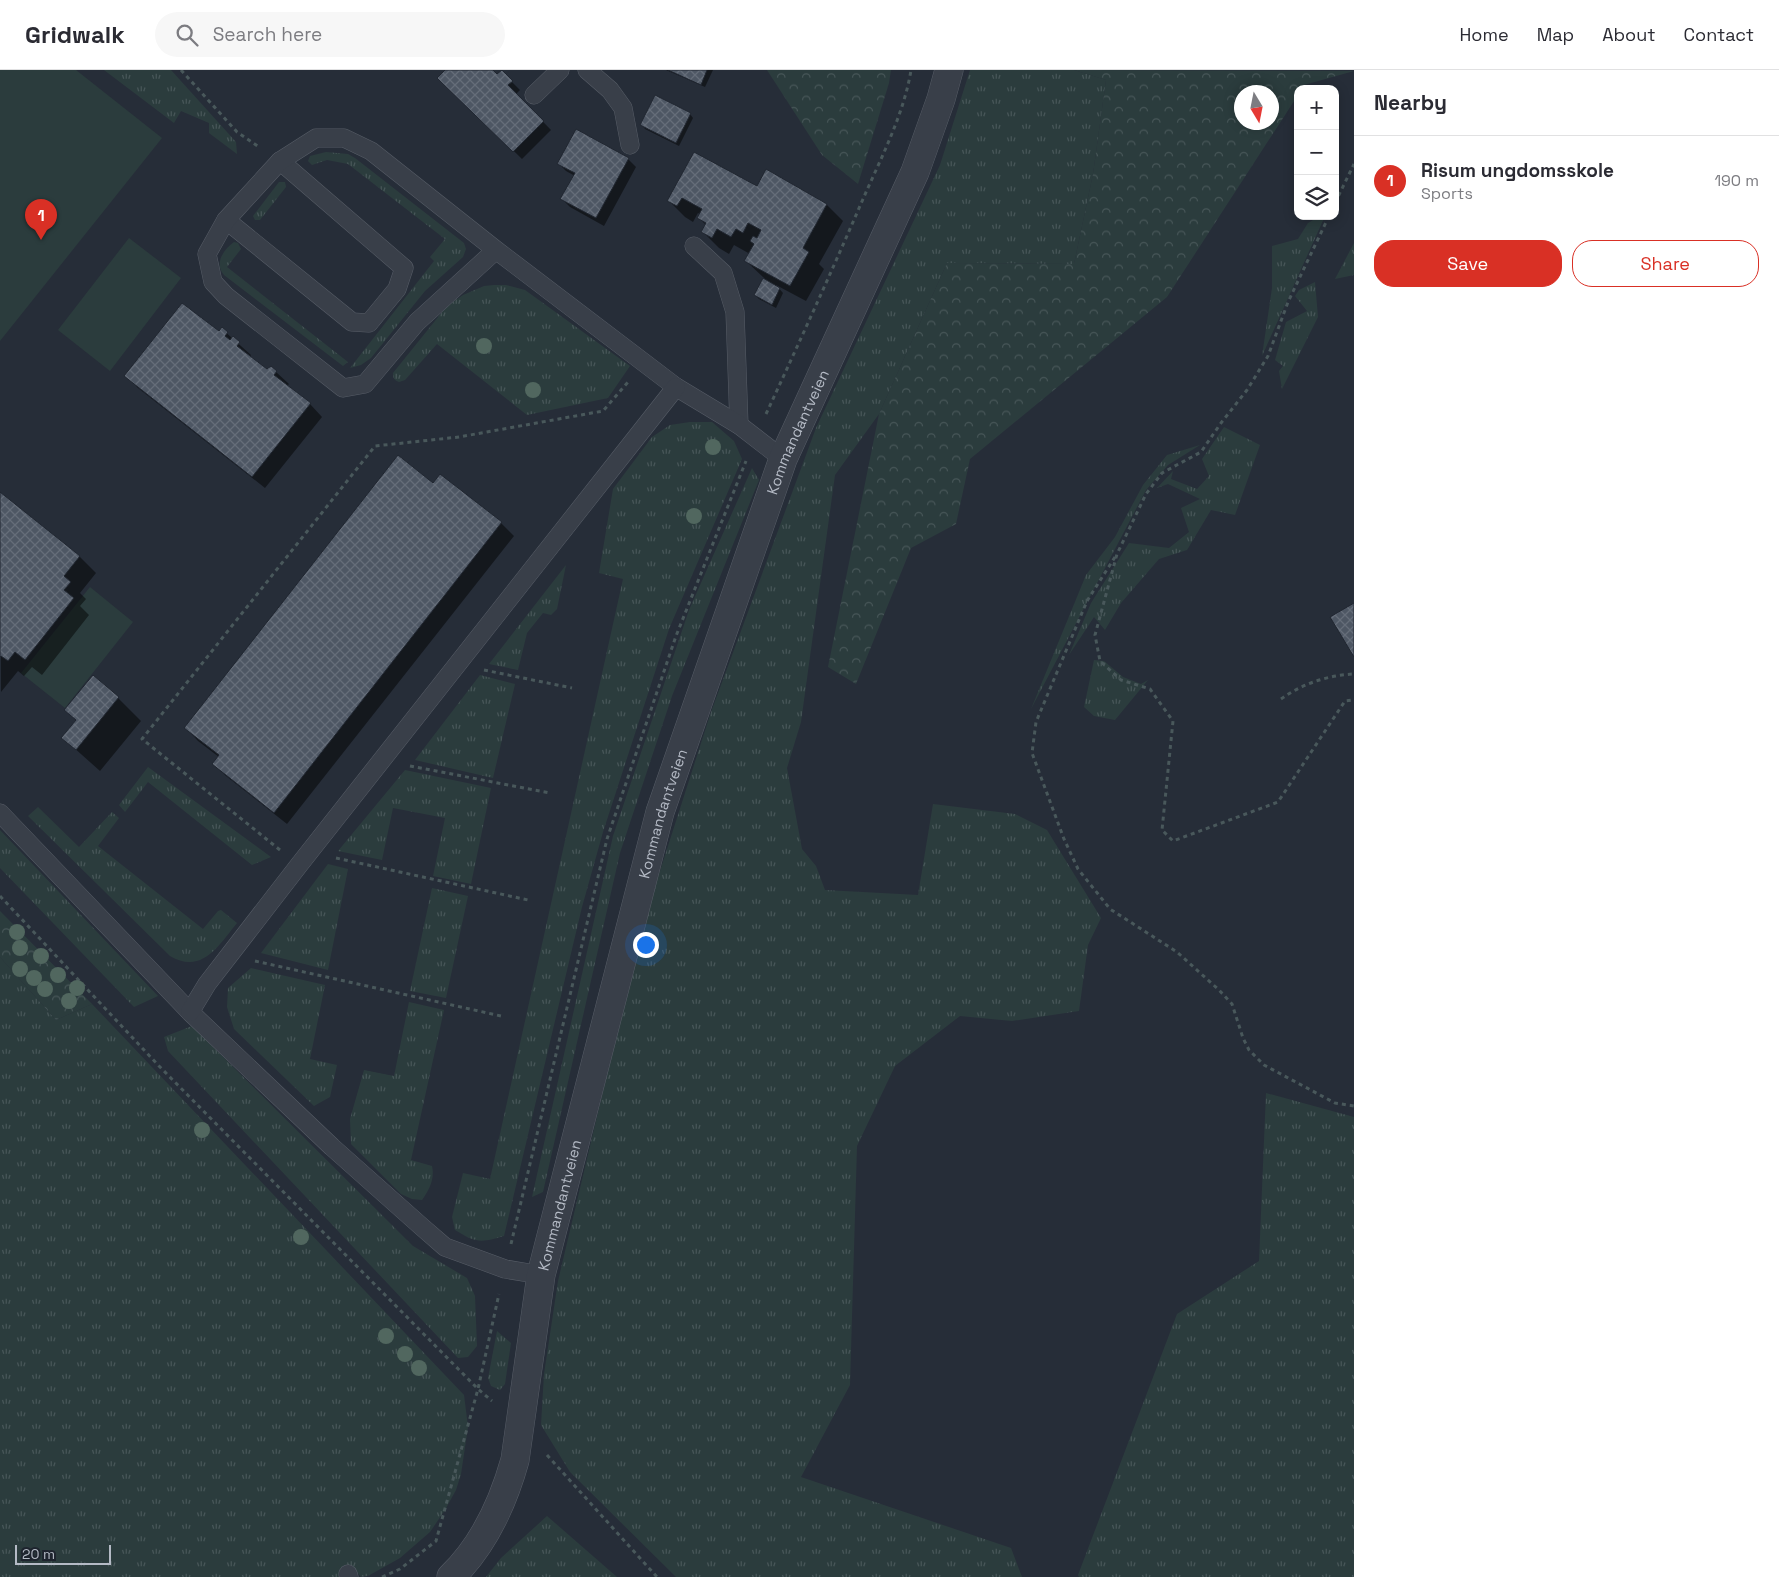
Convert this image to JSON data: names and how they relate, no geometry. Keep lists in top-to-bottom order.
{
  "streets": {
    "street": ["Kommandantveien"]
  },
  "scale_bar": "20 m",
  "north": "bottom",
  "page": {
    "header": "Gridwalk",
    "search": "Search here",
    "nav": [
      "Home",
      "Map",
      "About",
      "Contact"
    ],
    "heading": "Nearby",
    "map_buttons": ["+", "−"],
    "list": [
      {
        "mark": "1",
        "name": "Risum ungdomsskole",
        "note": "Sports",
        "value": "190 m"
      }
    ],
    "pins": "1",
    "buttons": ["Save", "Share"],
    "scale": "20 m"
  }
}
